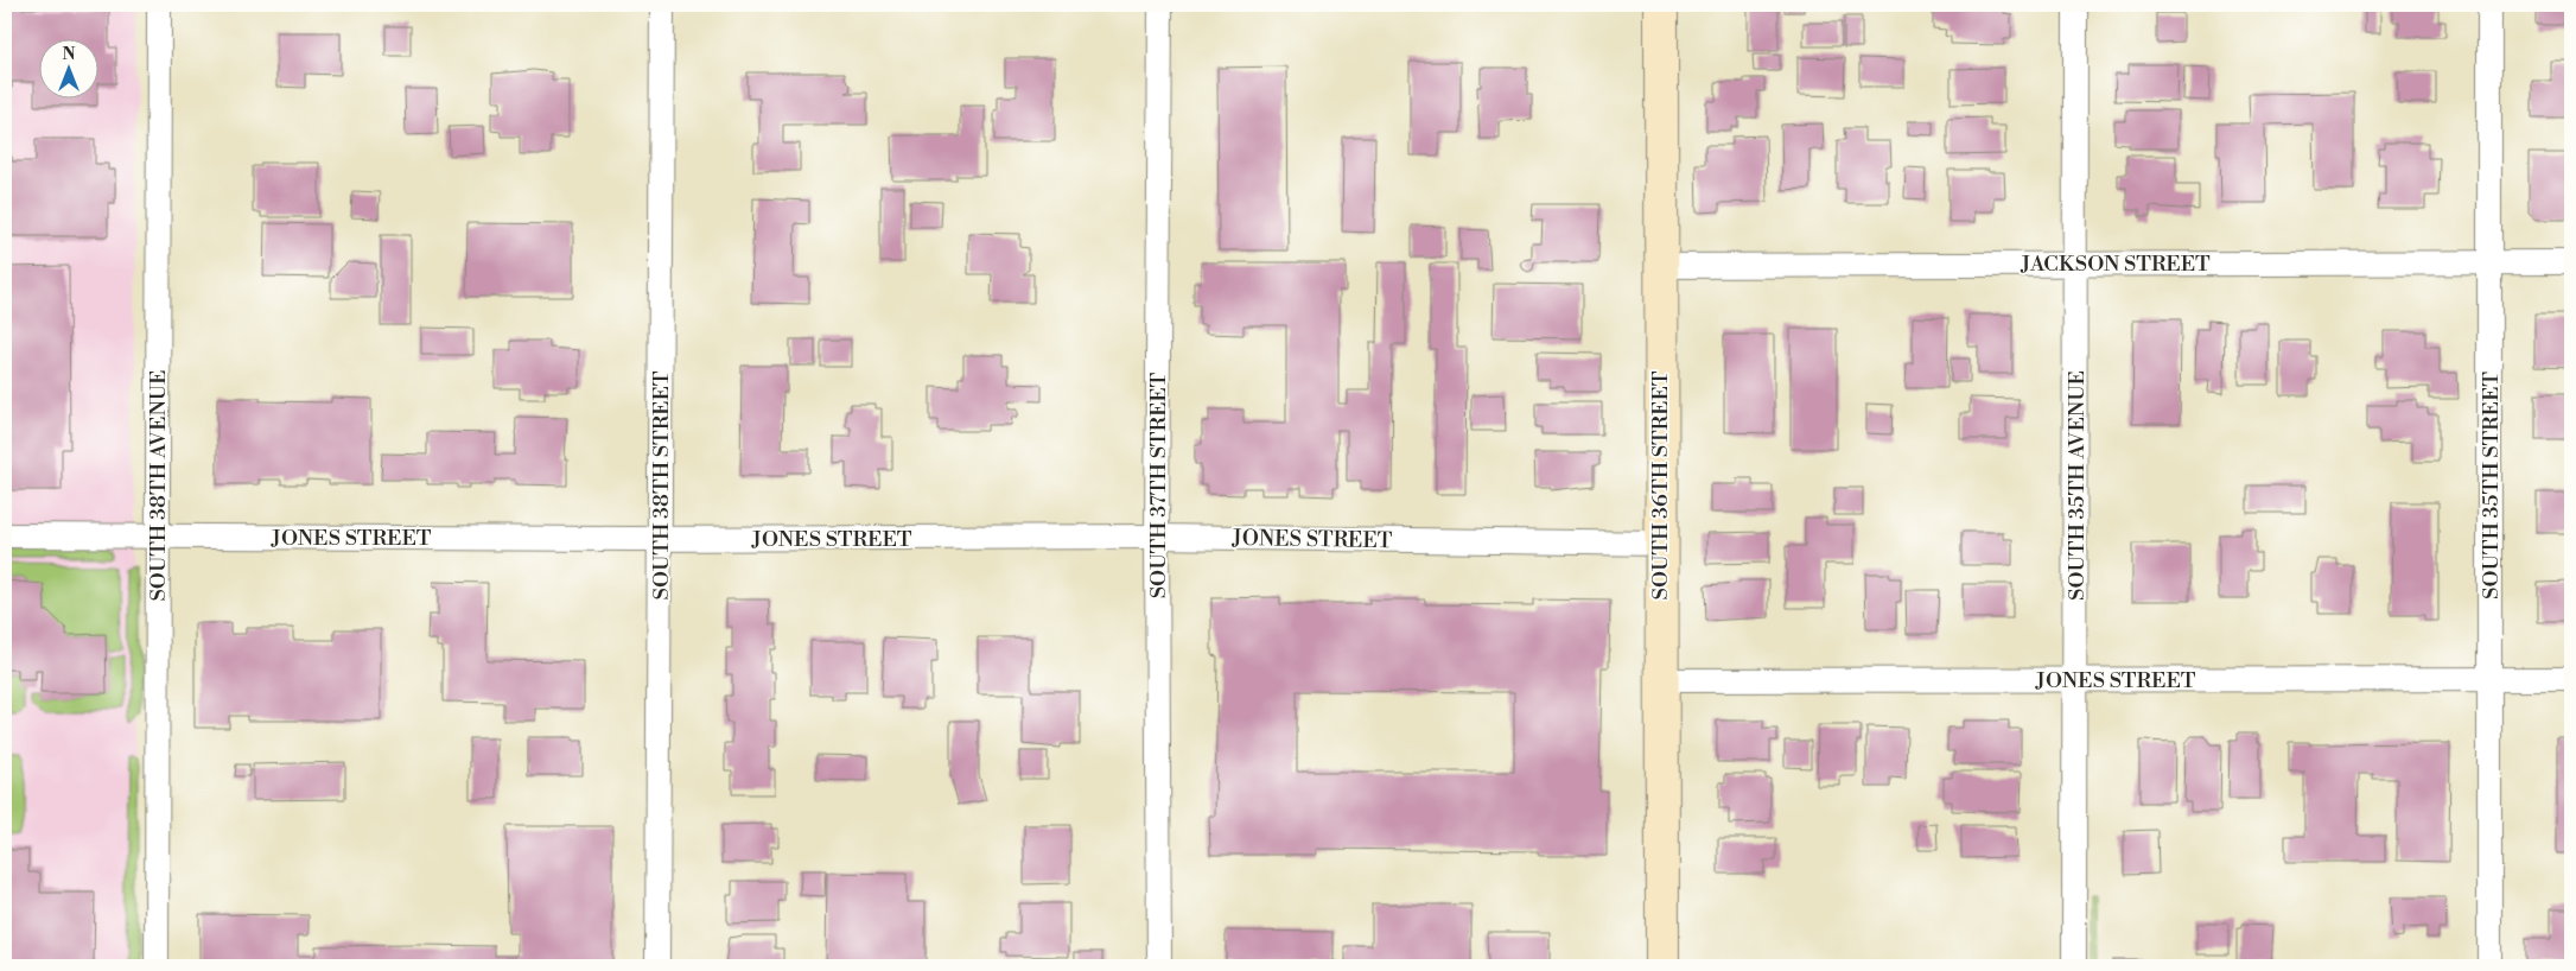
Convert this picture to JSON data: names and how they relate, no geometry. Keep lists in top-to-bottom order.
{
  "streets": {
    "street": [
      "JACKSON STREET",
      "SOUTH 38TH AVENUE",
      "SOUTH 38TH STREET",
      "SOUTH 37TH STREET",
      "SOUTH 36TH STREET",
      "SOUTH 35TH AVENUE",
      "SOUTH 35TH STREET",
      "JONES STREET"
    ]
  },
  "crossings": [
    ["JACKSON STREET", "SOUTH 36TH STREET"],
    ["JACKSON STREET", "SOUTH 35TH AVENUE"],
    ["JACKSON STREET", "SOUTH 35TH STREET"],
    ["SOUTH 38TH AVENUE", "JONES STREET"],
    ["SOUTH 38TH STREET", "JONES STREET"],
    ["SOUTH 37TH STREET", "JONES STREET"],
    ["SOUTH 36TH STREET", "JONES STREET"],
    ["SOUTH 35TH AVENUE", "JONES STREET"],
    ["SOUTH 35TH STREET", "JONES STREET"]
  ],
  "north": "top"
}
